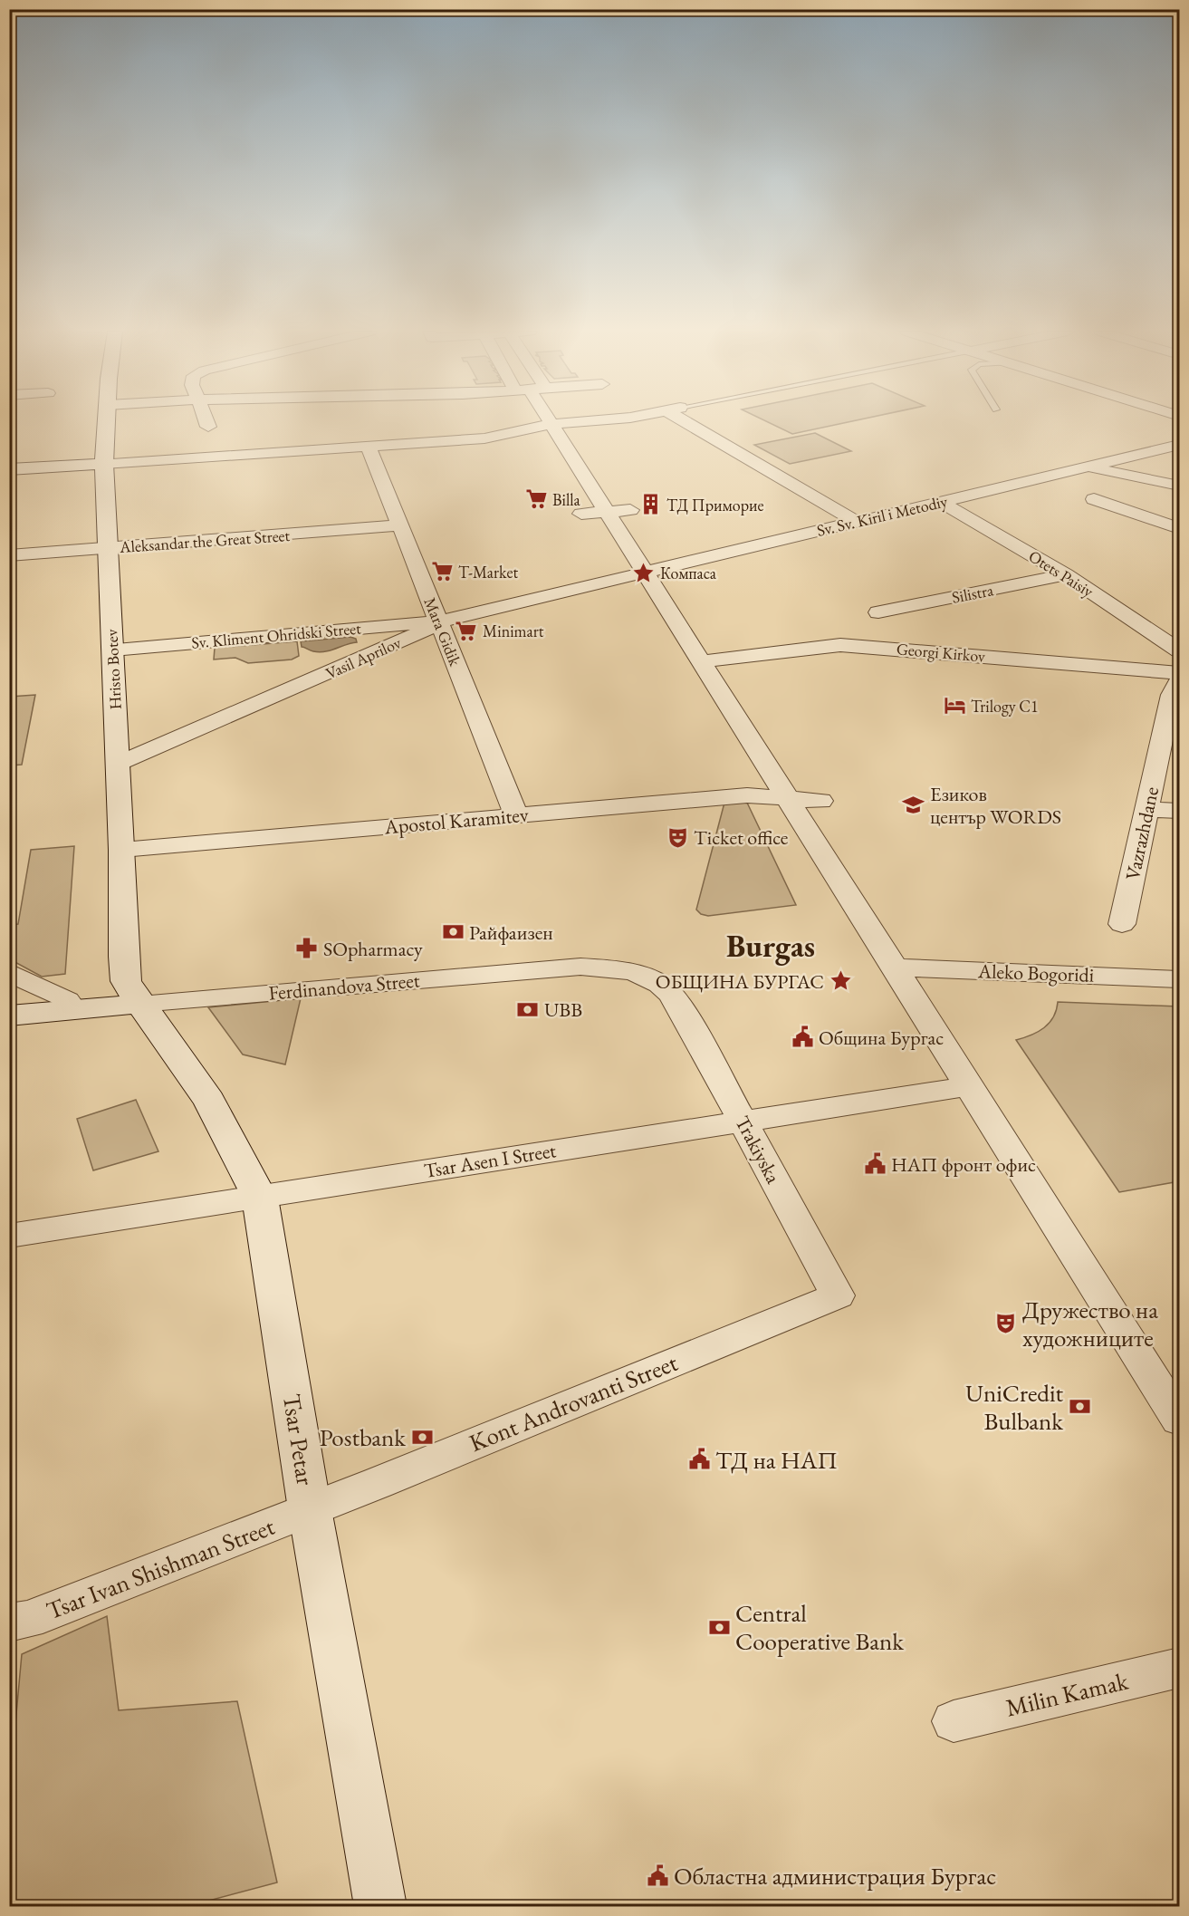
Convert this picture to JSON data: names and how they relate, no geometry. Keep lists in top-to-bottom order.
{
  "streets": {
    "main road": ["Hristo Botev", "Ferdinandova Street", "Tsar Petar"],
    "street": [
      "Sv. Sv. Kiril i Metodiy",
      "Aleksandar the Great Street",
      "Otets Paisiy",
      "Silistra",
      "Mara Gidik",
      "Sv. Kliment Ohridski Street",
      "Georgi Kirkov",
      "Vasil Aprilov",
      "Apostol Karamitev",
      "Vazrazhdane",
      "Aleko Bogoridi",
      "Trakiyska",
      "Tsar Asen I Street",
      "Kont Androvanti Street",
      "Tsar Ivan Shishman Street",
      "Milin Kamak"
    ]
  },
  "crossings": [
    ["Sv. Sv. Kiril i Metodiy", "Otets Paisiy"],
    ["Sv. Sv. Kiril i Metodiy", "Vasil Aprilov"],
    ["Aleksandar the Great Street", "Mara Gidik"],
    ["Aleksandar the Great Street", "Hristo Botev"],
    ["Otets Paisiy", "Silistra"],
    ["Mara Gidik", "Sv. Kliment Ohridski Street"],
    ["Mara Gidik", "Vasil Aprilov"],
    ["Mara Gidik", "Apostol Karamitev"],
    ["Sv. Kliment Ohridski Street", "Vasil Aprilov"],
    ["Sv. Kliment Ohridski Street", "Hristo Botev"],
    ["Vasil Aprilov", "Hristo Botev"],
    ["Hristo Botev", "Apostol Karamitev"],
    ["Hristo Botev", "Ferdinandova Street"],
    ["Hristo Botev", "Tsar Petar"],
    ["Ferdinandova Street", "Trakiyska"],
    ["Ferdinandova Street", "Tsar Petar"],
    ["Trakiyska", "Tsar Asen I Street"],
    ["Trakiyska", "Kont Androvanti Street"],
    ["Tsar Asen I Street", "Tsar Petar"],
    ["Kont Androvanti Street", "Tsar Petar"],
    ["Kont Androvanti Street", "Tsar Ivan Shishman Street"],
    ["Tsar Petar", "Tsar Ivan Shishman Street"]
  ],
  "districts": ["Burgas"],
  "places": {
    "supermarket": ["Billa", "T-Market", "Minimart"],
    "building": ["ТД Приморие"],
    "place": ["Компаса", "ОБЩИНА БУРГАС"],
    "hotel": ["Trilogy C1"],
    "school or university": ["Езиков център WORDS"],
    "theatre": ["Ticket office", "Дружество на художниците"],
    "bank": [
      "Райфаизен",
      "UBB",
      "UniCredit Bulbank",
      "Postbank",
      "Central Cooperative Bank"
    ],
    "pharmacy": ["SOpharmacy"],
    "public building": [
      "Община Бургас",
      "НАП фронт офис",
      "ТД на НАП",
      "Областна администрация Бургас"
    ]
  }
}
